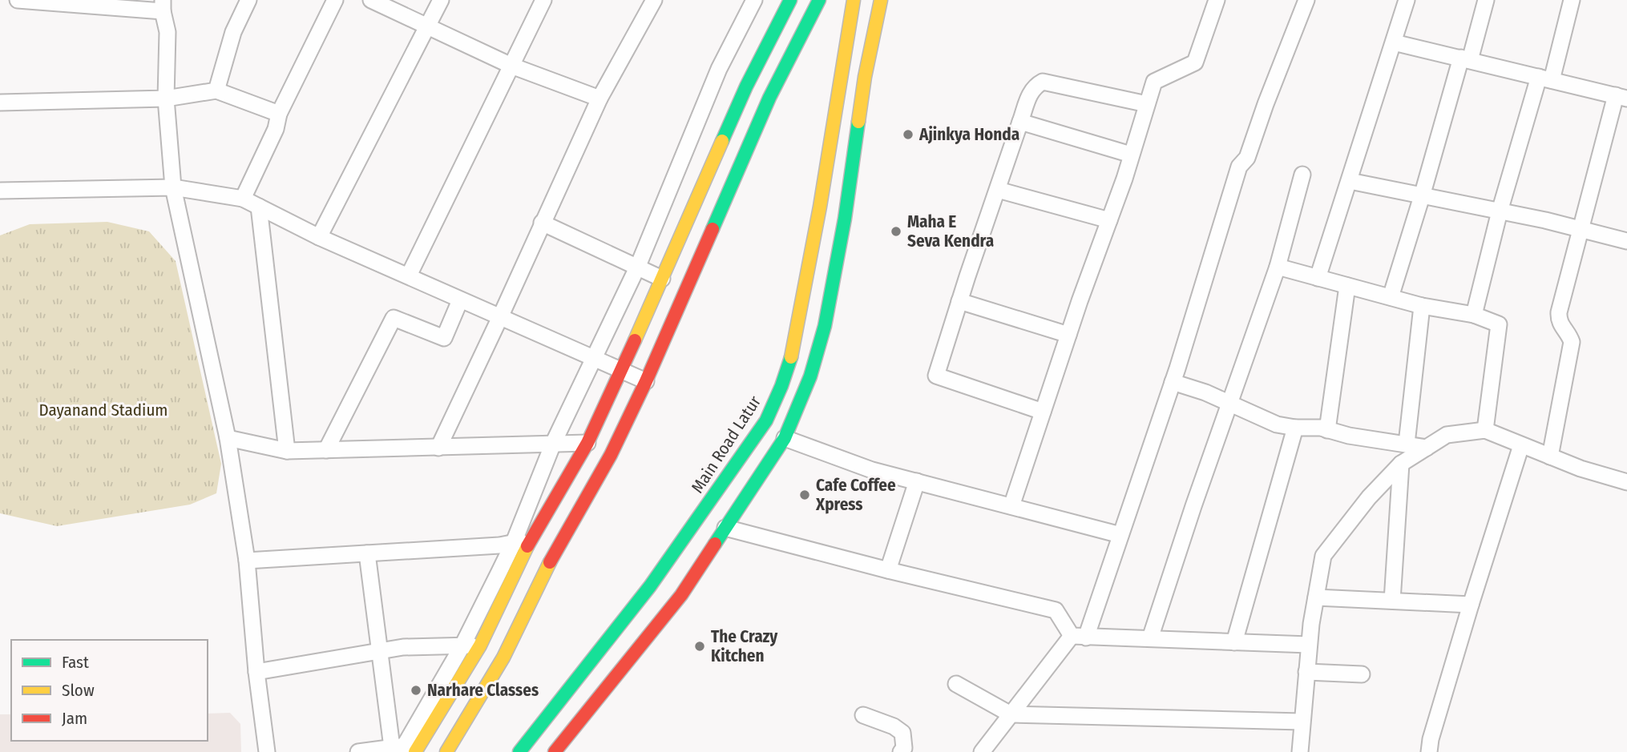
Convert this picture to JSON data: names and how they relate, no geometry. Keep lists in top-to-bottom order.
{
  "streets": {
    "street": ["Main Road Latur"]
  },
  "parks": ["Dayanand Stadium"],
  "places": [
    "Ajinkya Honda",
    "Maha E Seva Kendra",
    "Cafe Coffee Xpress",
    "The Crazy Kitchen",
    "Narhare Classes"
  ],
  "legend": ["Fast", "Slow", "Jam"]
}
